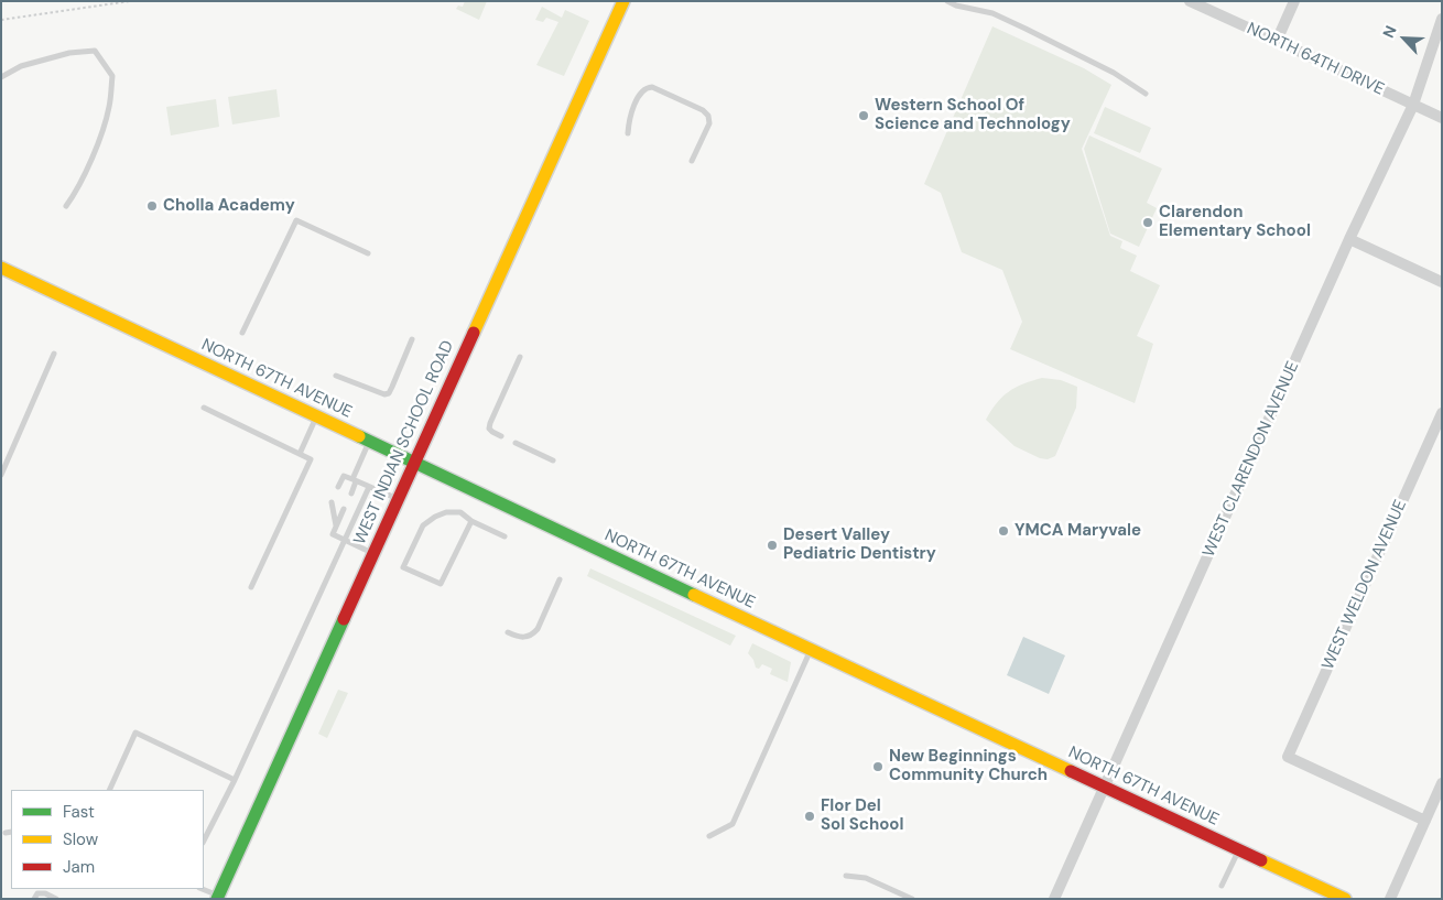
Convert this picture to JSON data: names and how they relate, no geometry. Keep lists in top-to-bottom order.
{
  "streets": {
    "main road": ["NORTH 67TH AVENUE", "WEST INDIAN SCHOOL ROAD"],
    "street": ["NORTH 64TH DRIVE", "WEST CLARENDON AVENUE", "WEST WELDON AVENUE"]
  },
  "crossings": [
    ["NORTH 64TH DRIVE", "WEST CLARENDON AVENUE"],
    ["NORTH 67TH AVENUE", "WEST INDIAN SCHOOL ROAD"],
    ["NORTH 67TH AVENUE", "WEST CLARENDON AVENUE"]
  ],
  "places": [
    "Western School Of Science and Technology",
    "Cholla Academy",
    "Clarendon Elementary School",
    "YMCA Maryvale",
    "Desert Valley Pediatric Dentistry",
    "New Beginnings Community Church",
    "Flor Del Sol School"
  ],
  "legend": ["Fast", "Slow", "Jam"],
  "north": "top left"
}
